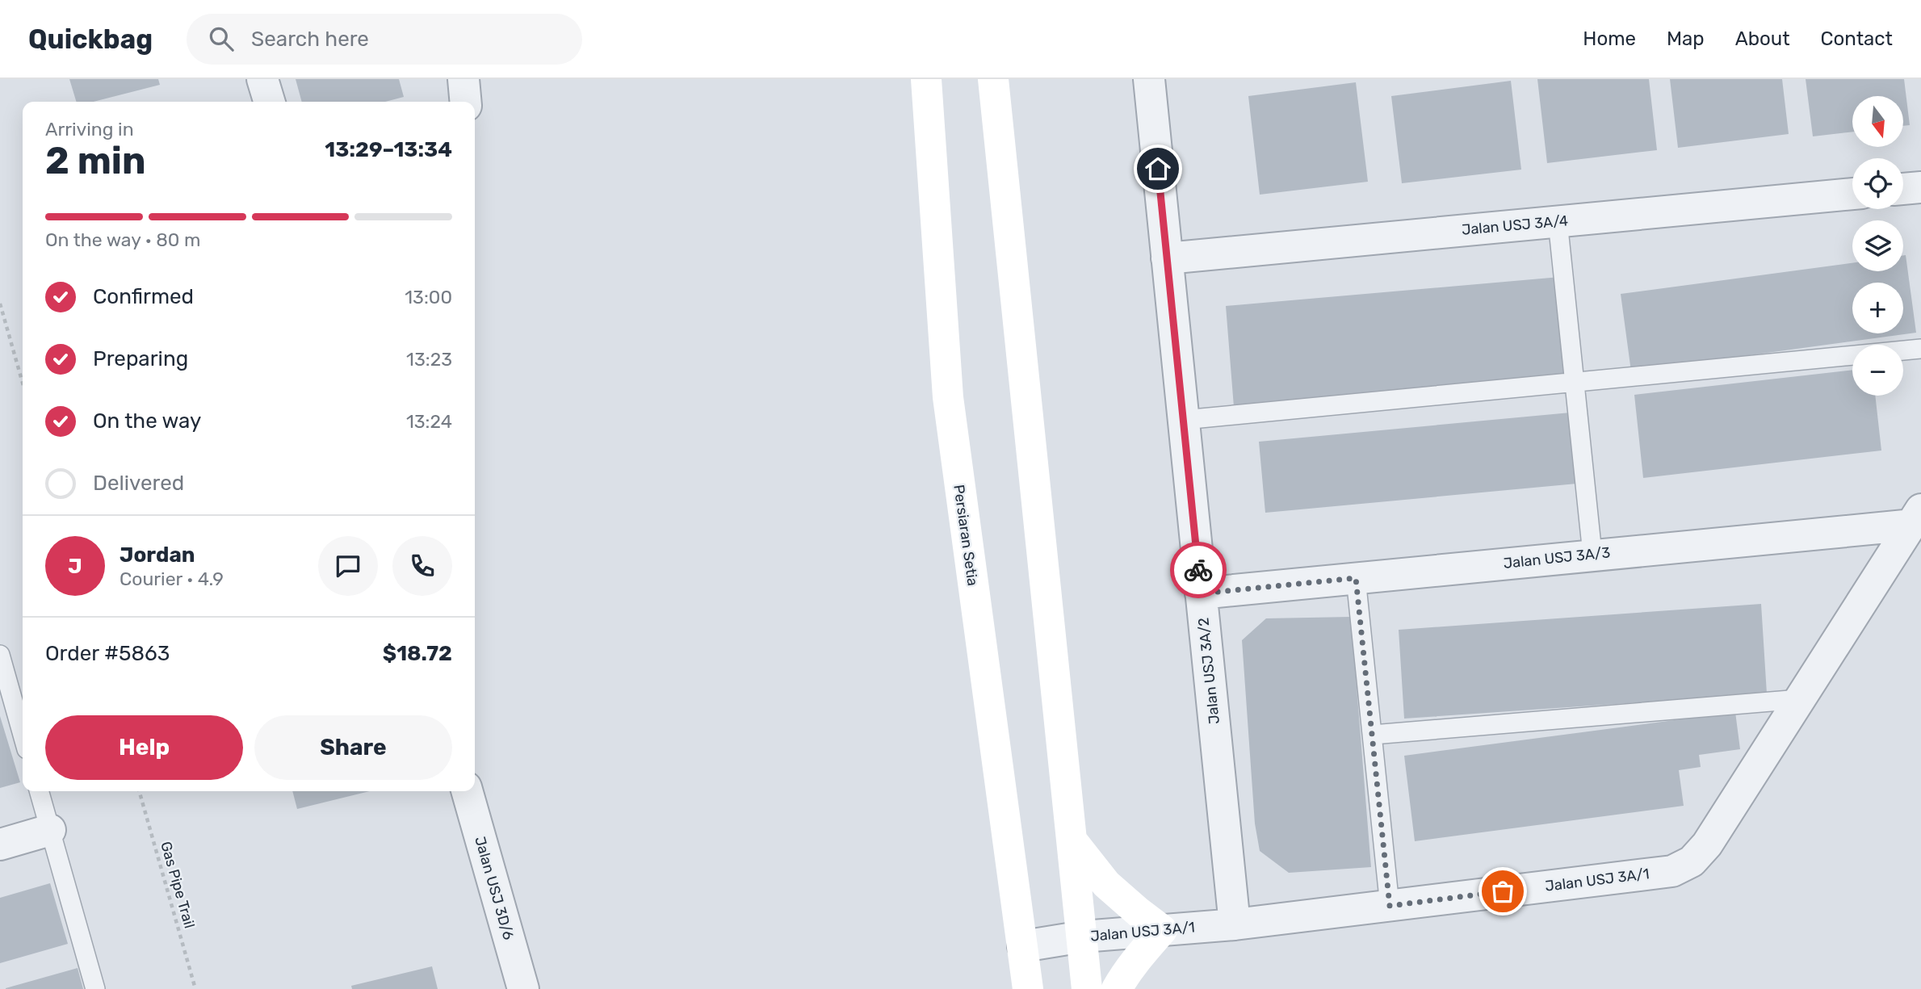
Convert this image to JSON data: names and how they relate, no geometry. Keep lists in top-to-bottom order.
{
  "streets": {
    "main road": ["Persiaran Setia"],
    "street": [
      "Jalan USJ 3A/4",
      "Jalan USJ 3A/3",
      "Jalan USJ 3A/2",
      "Jalan USJ 3A/1",
      "Jalan USJ 3D/6"
    ],
    "path": ["Gas Pipe Trail"]
  },
  "crossings": [
    ["Jalan USJ 3A/4", "Jalan USJ 3A/2"],
    ["Persiaran Setia", "Jalan USJ 3A/1"],
    ["Jalan USJ 3A/3", "Jalan USJ 3A/2"],
    ["Jalan USJ 3A/3", "Jalan USJ 3A/1"],
    ["Jalan USJ 3A/2", "Jalan USJ 3A/1"]
  ],
  "north": "bottom",
  "page": {
    "header": "Quickbag",
    "search": "Search here",
    "nav": [
      "Home",
      "Map",
      "About",
      "Contact"
    ],
    "map_buttons": ["+", "−"],
    "heading": ["2 min", "Arriving in", "13:29–13:34"],
    "panel": [
      "Jordan",
      "Courier · 4.9",
      "Order #5863",
      "$18.72"
    ],
    "bar": "On the way · 80 m",
    "list": [
      ["Confirmed", "13:00"],
      ["Preparing", "13:23"],
      ["On the way", "13:24"],
      "Delivered"
    ],
    "round": "J",
    "buttons": ["Help", "Share"]
  }
}
